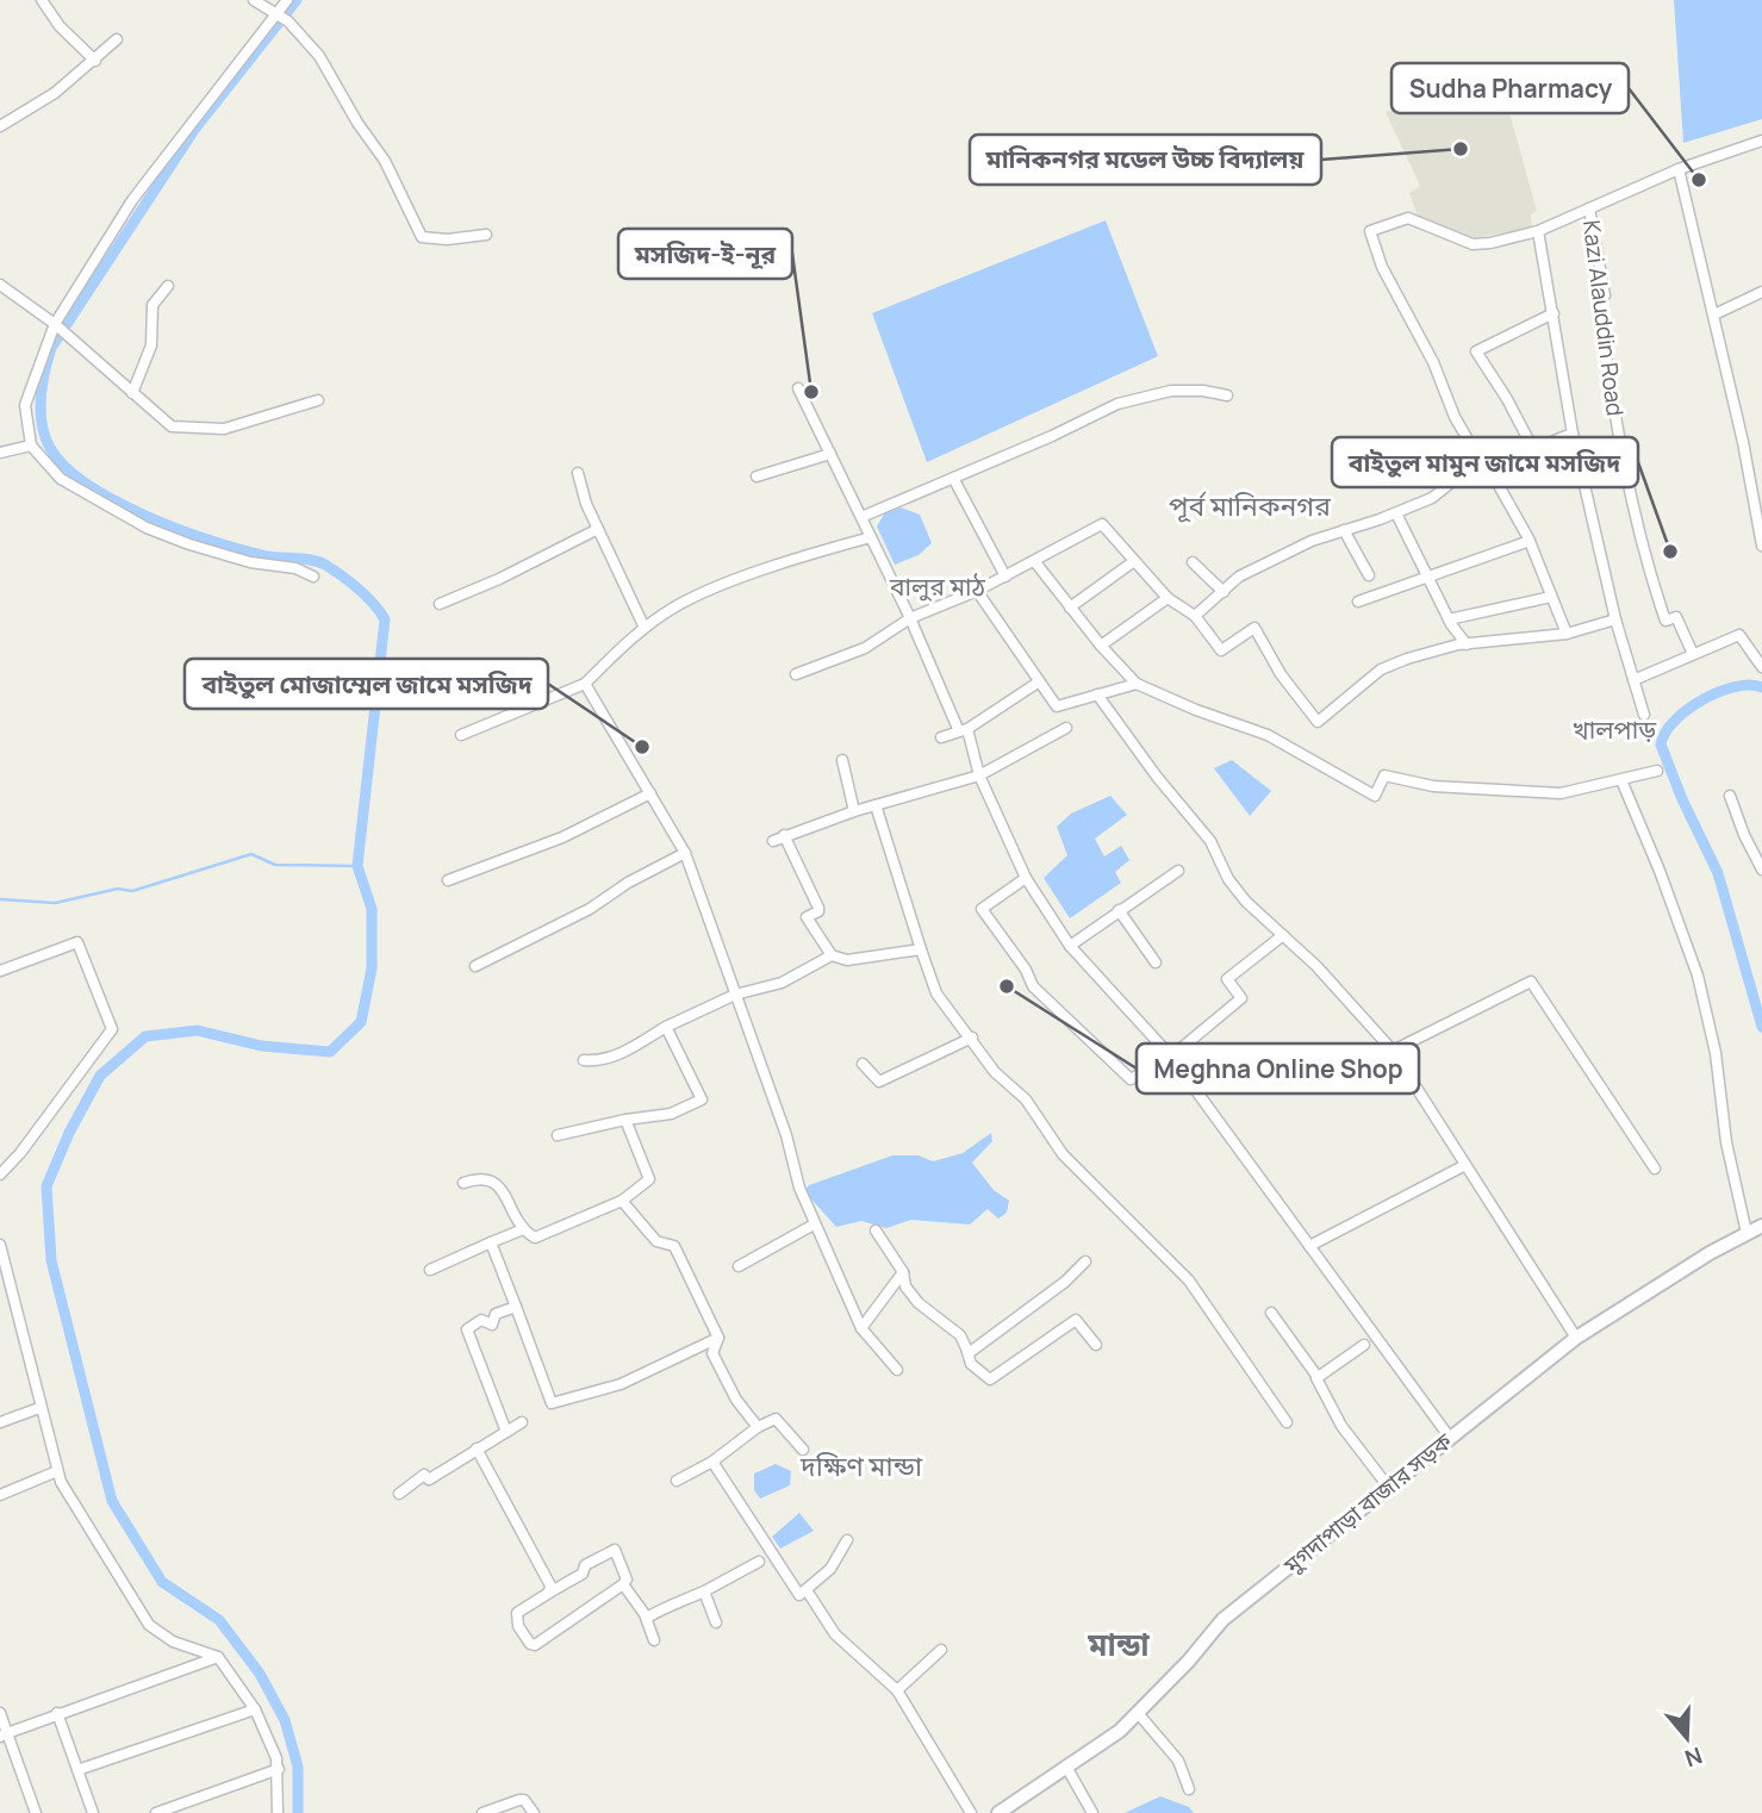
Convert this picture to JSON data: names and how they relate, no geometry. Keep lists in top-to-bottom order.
{
  "streets": {
    "street": ["Kazi Alauddin Road", "মুগদাপাড়া বাজার সড়ক"]
  },
  "districts": [
    "পূর্ব মানিকনগর",
    "বালুর মাঠ",
    "খালপাড়",
    "দক্ষিণ মান্ডা",
    "মান্ডা"
  ],
  "places": [
    "মানিকনগর মডেল উচ্চ বিদ্যালয়",
    "Sudha Pharmacy",
    "মসজিদ-ই-নূর",
    "বাইতুল মামুন জামে মসজিদ",
    "বাইতুল মোজাম্মেল জামে মসজিদ",
    "Meghna Online Shop"
  ],
  "north": "bottom"
}
